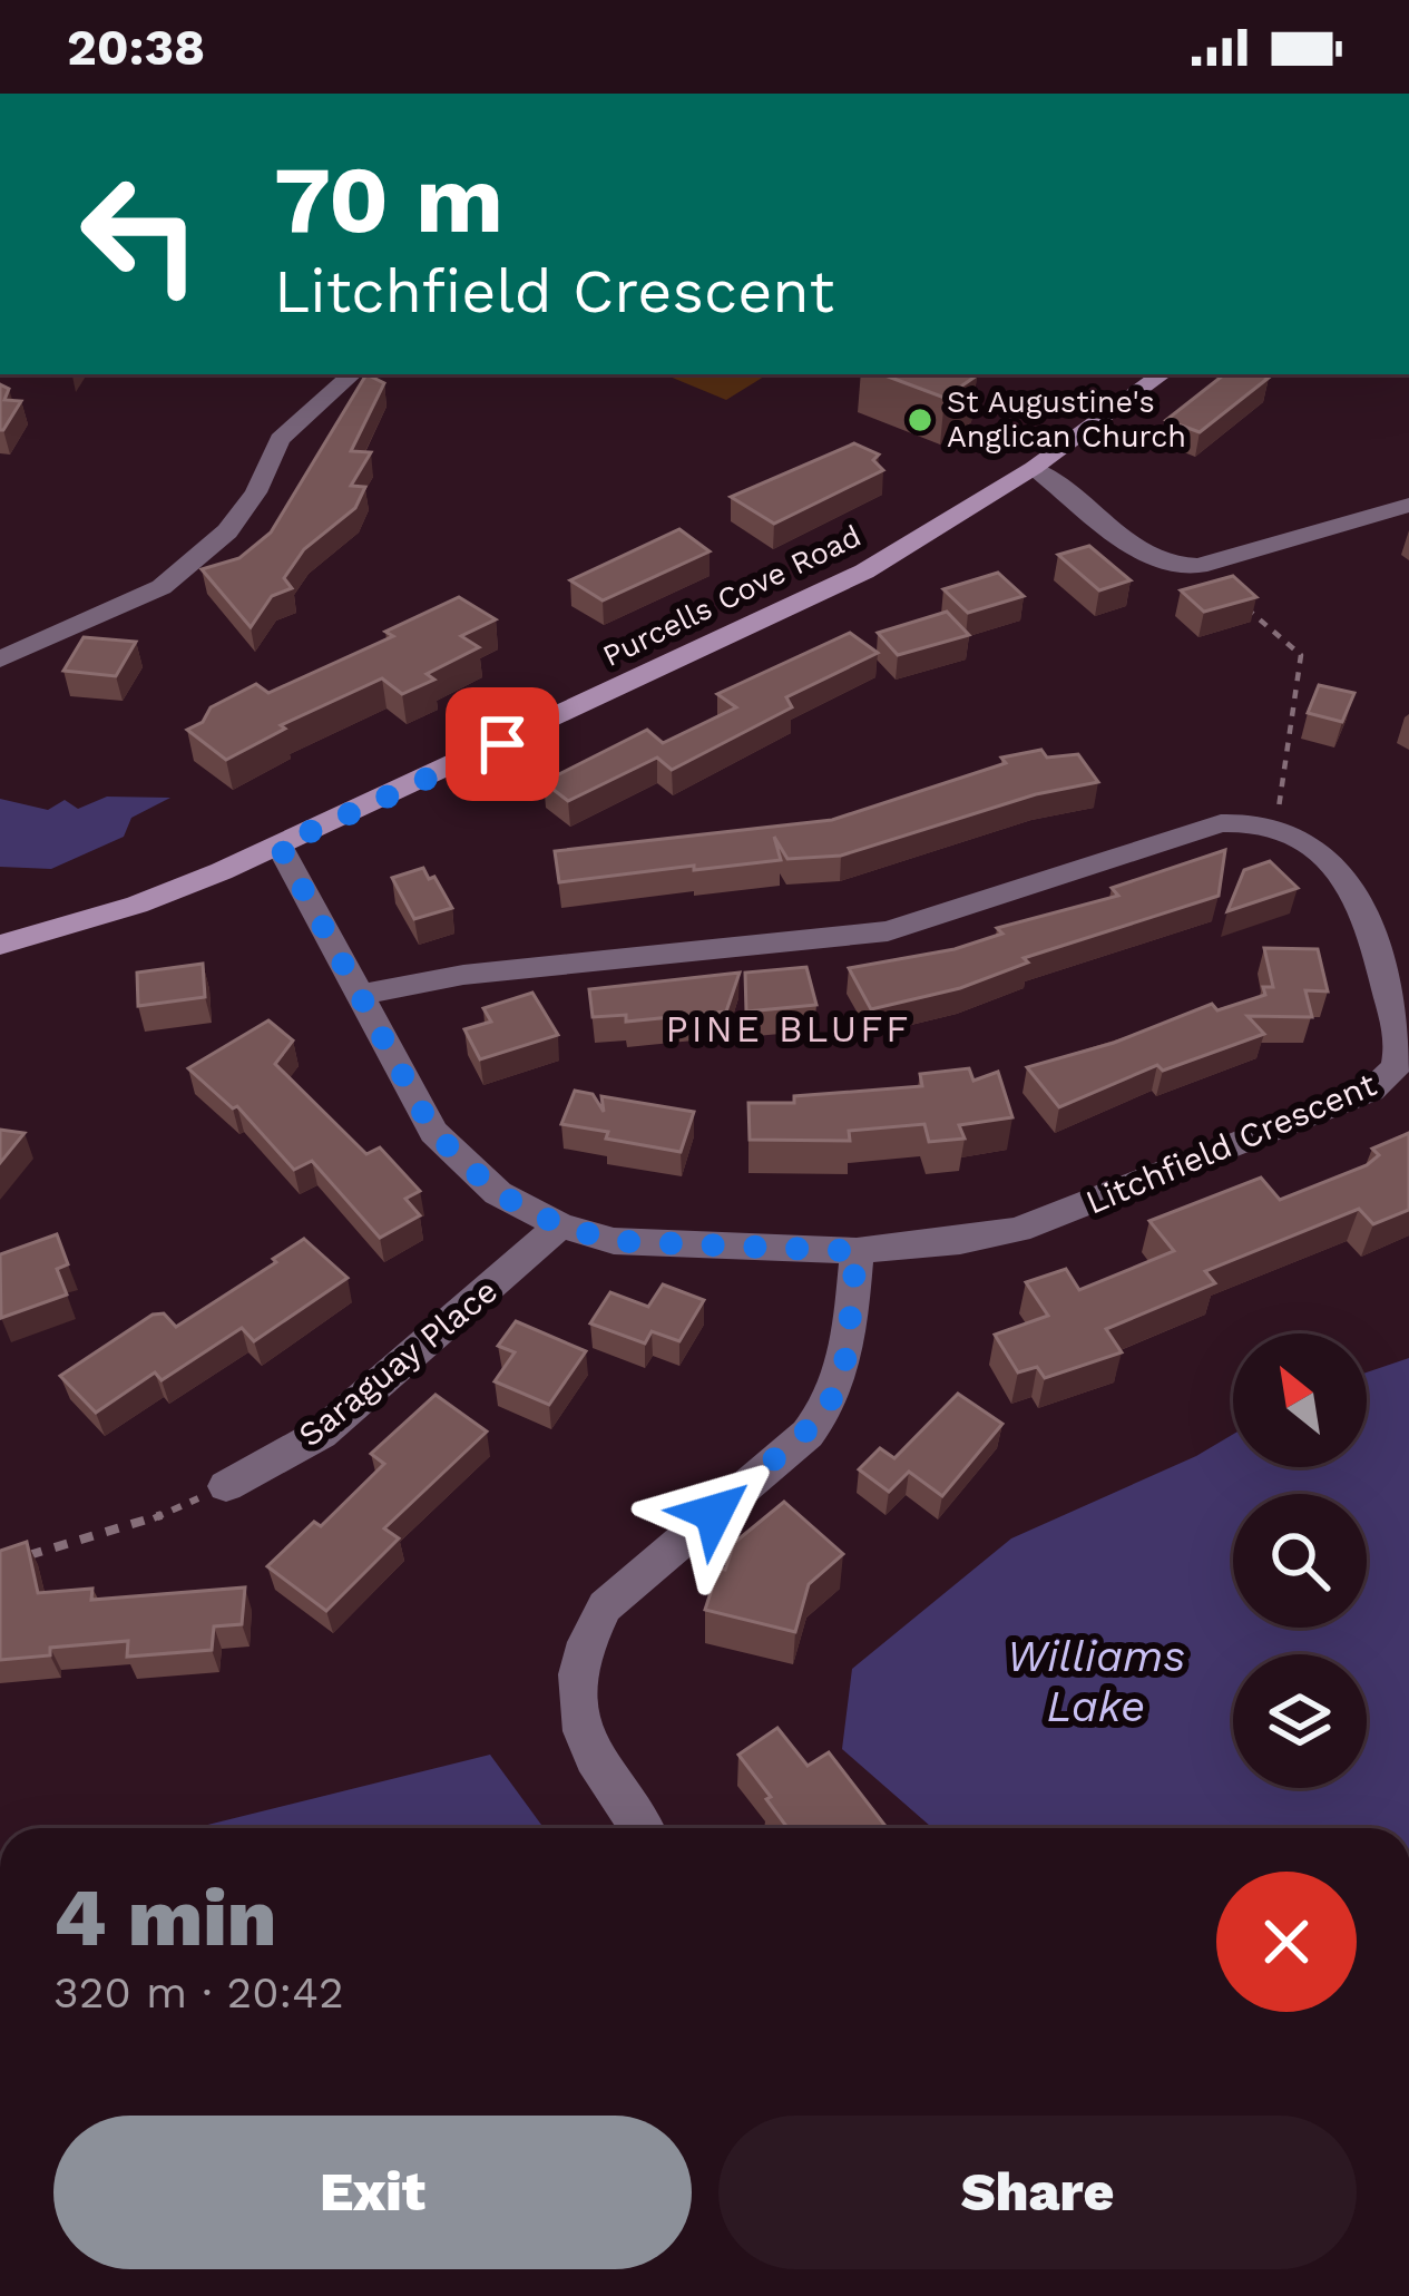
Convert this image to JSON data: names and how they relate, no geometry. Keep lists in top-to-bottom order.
{
  "streets": {
    "main road": ["Purcells Cove Road"],
    "street": ["Litchfield Crescent", "Saraguay Place"]
  },
  "crossings": [
    ["Purcells Cove Road", "Litchfield Crescent"],
    ["Litchfield Crescent", "Saraguay Place"]
  ],
  "districts": ["PINE BLUFF"],
  "water": ["Williams Lake"],
  "places": ["St Augustine's Anglican Church"],
  "north": "top left",
  "page": {
    "status": "20:38",
    "turn": ["70 m", "Litchfield Crescent"],
    "heading": ["4 min", "320 m · 20:42"],
    "buttons": ["Exit", "Share"]
  }
}
